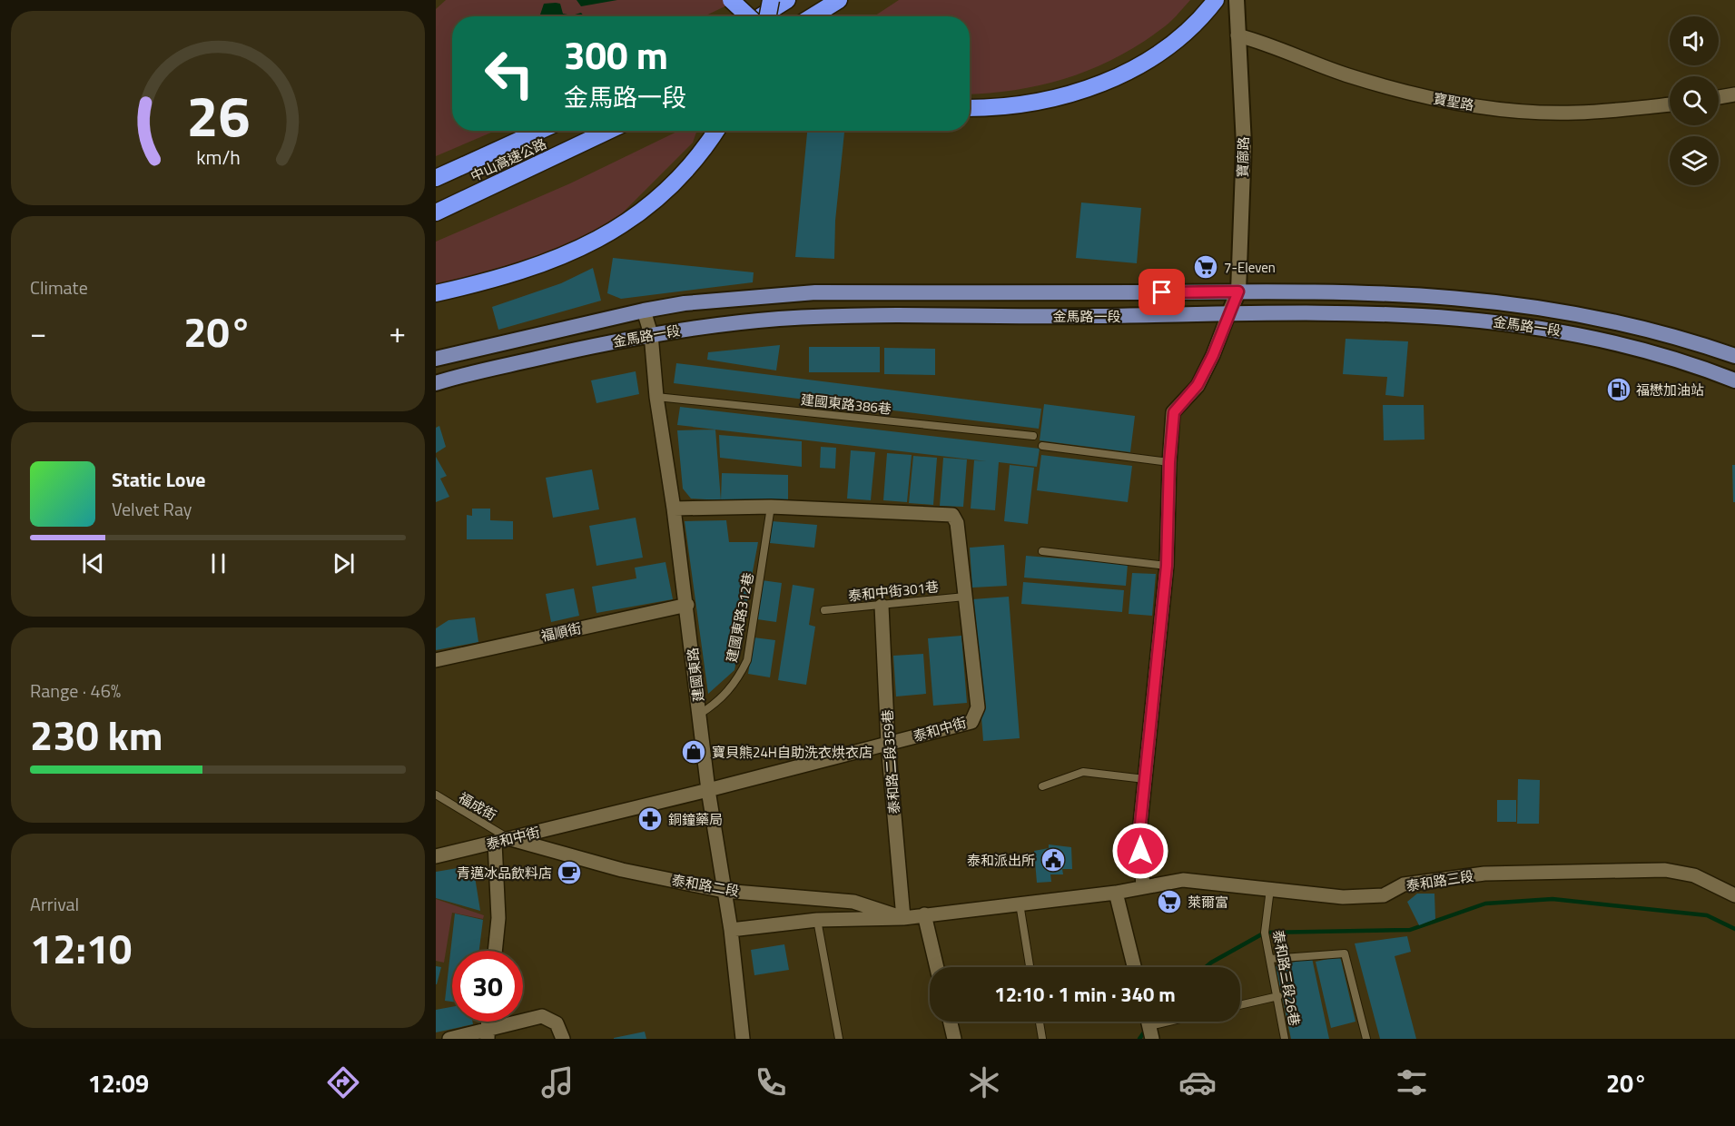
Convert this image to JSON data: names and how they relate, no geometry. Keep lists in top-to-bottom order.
{
  "streets": {
    "highway": ["中山高速公路"],
    "main road": ["金馬路一段"],
    "street": [
      "寶聖路",
      "寶廍路",
      "福順街",
      "建國東路",
      "泰和中街",
      "泰和路二段359巷",
      "泰和路三段",
      "泰和路二段"
    ],
    "lane": [
      "建國東路386巷",
      "泰和中街301巷",
      "建國東路312巷",
      "福成街",
      "泰和路三段26巷"
    ]
  },
  "crossings": [
    ["寶聖路", "寶廍路"],
    ["寶廍路", "金馬路一段"],
    ["金馬路一段", "建國東路"],
    ["建國東路386巷", "建國東路"],
    ["泰和中街301巷", "泰和中街"],
    ["泰和中街301巷", "泰和路二段359巷"],
    ["建國東路312巷", "建國東路"],
    ["建國東路312巷", "泰和中街"],
    ["福順街", "建國東路"],
    ["建國東路", "泰和中街"],
    ["建國東路", "泰和路二段"],
    ["泰和中街", "泰和路二段359巷"],
    ["泰和中街", "福成街"],
    ["泰和中街", "泰和路二段"],
    ["泰和路二段359巷", "泰和路二段"],
    ["福成街", "泰和路二段"],
    ["泰和路三段", "泰和路二段"],
    ["泰和路三段", "泰和路三段26巷"]
  ],
  "places": {
    "supermarket": ["7-Eleven", "萊爾富"],
    "fuel station": ["福懋加油站"],
    "shop": ["寶貝熊24H自助洗衣烘衣店"],
    "pharmacy": ["銅鐘藥局"],
    "public building": ["泰和派出所"],
    "cafe": ["青邁冰品飲料店"]
  },
  "page": {
    "turn": ["300 m", "金馬路一段"],
    "tile": [
      "Climate",
      ["Range · 46%", "230 km"],
      ["Arrival", "12:10"]
    ],
    "heat": ["−", "20°", "+"],
    "song": ["Static Love", "Velvet Ray"],
    "limit": "30",
    "trip": "12:10 · 1 min · 340 m",
    "tabs": ["12:09", "20°"],
    "gauge": ["26", "km/h"]
  }
}
